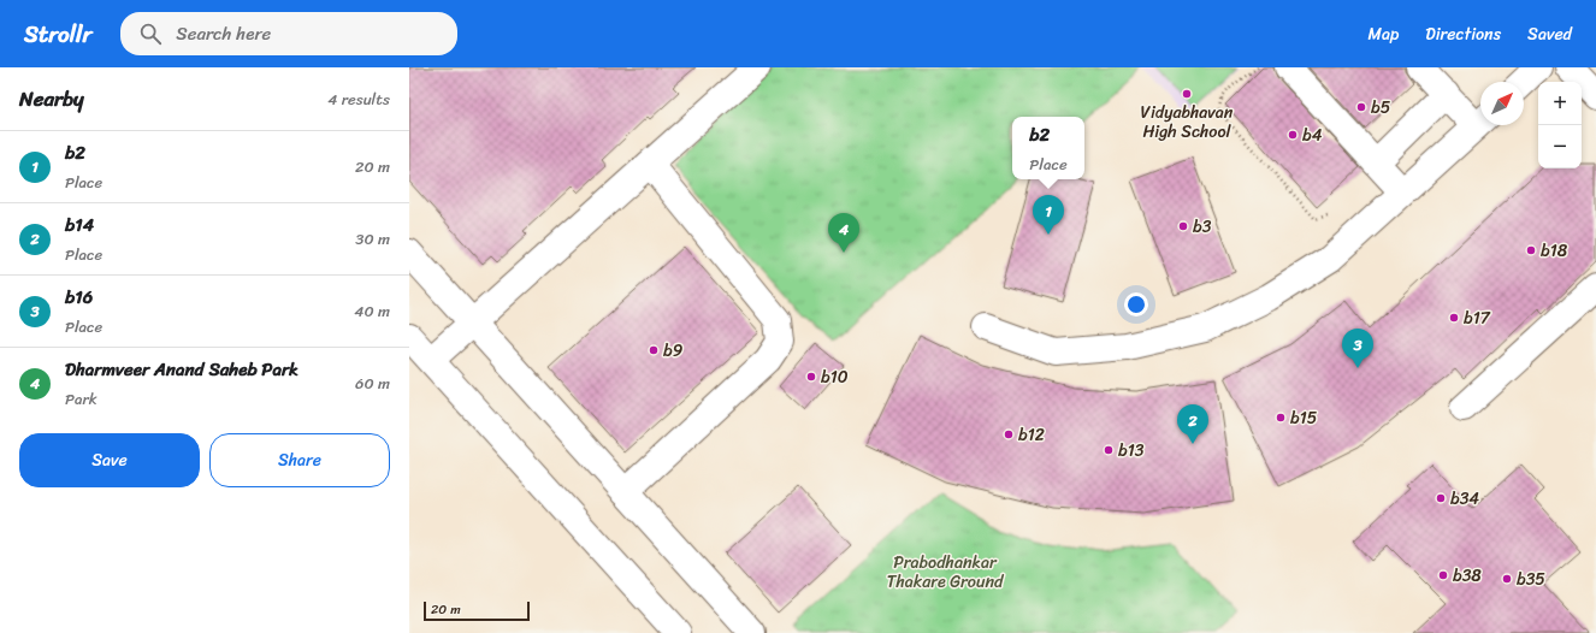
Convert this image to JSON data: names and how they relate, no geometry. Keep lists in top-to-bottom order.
{
  "parks": ["Prabodhankar Thakare Ground"],
  "places": [
    "Vidyabhavan High School",
    "b5",
    "b4",
    "b3",
    "b18",
    "b17",
    "b9",
    "b10",
    "b15",
    "b12",
    "b13",
    "b34",
    "b38",
    "b35"
  ],
  "scale_bar": "20 m",
  "north": "top right",
  "page": {
    "header": "Strollr",
    "search": "Search here",
    "nav": ["Map", "Directions", "Saved"],
    "heading": ["Nearby", "4 results"],
    "map_buttons": ["+", "−"],
    "popup": ["b2", "Place"],
    "list": [
      {
        "mark": "1",
        "name": "b2",
        "note": "Place",
        "value": "20 m"
      },
      {
        "mark": "2",
        "name": "b14",
        "note": "Place",
        "value": "30 m"
      },
      {
        "mark": "3",
        "name": "b16",
        "note": "Place",
        "value": "40 m"
      },
      {
        "mark": "4",
        "name": "Dharmveer Anand Saheb Park",
        "note": "Park",
        "value": "60 m"
      }
    ],
    "pins": [
      "1",
      "4",
      "3",
      "2"
    ],
    "buttons": ["Save", "Share"],
    "scale": "20 m"
  }
}
